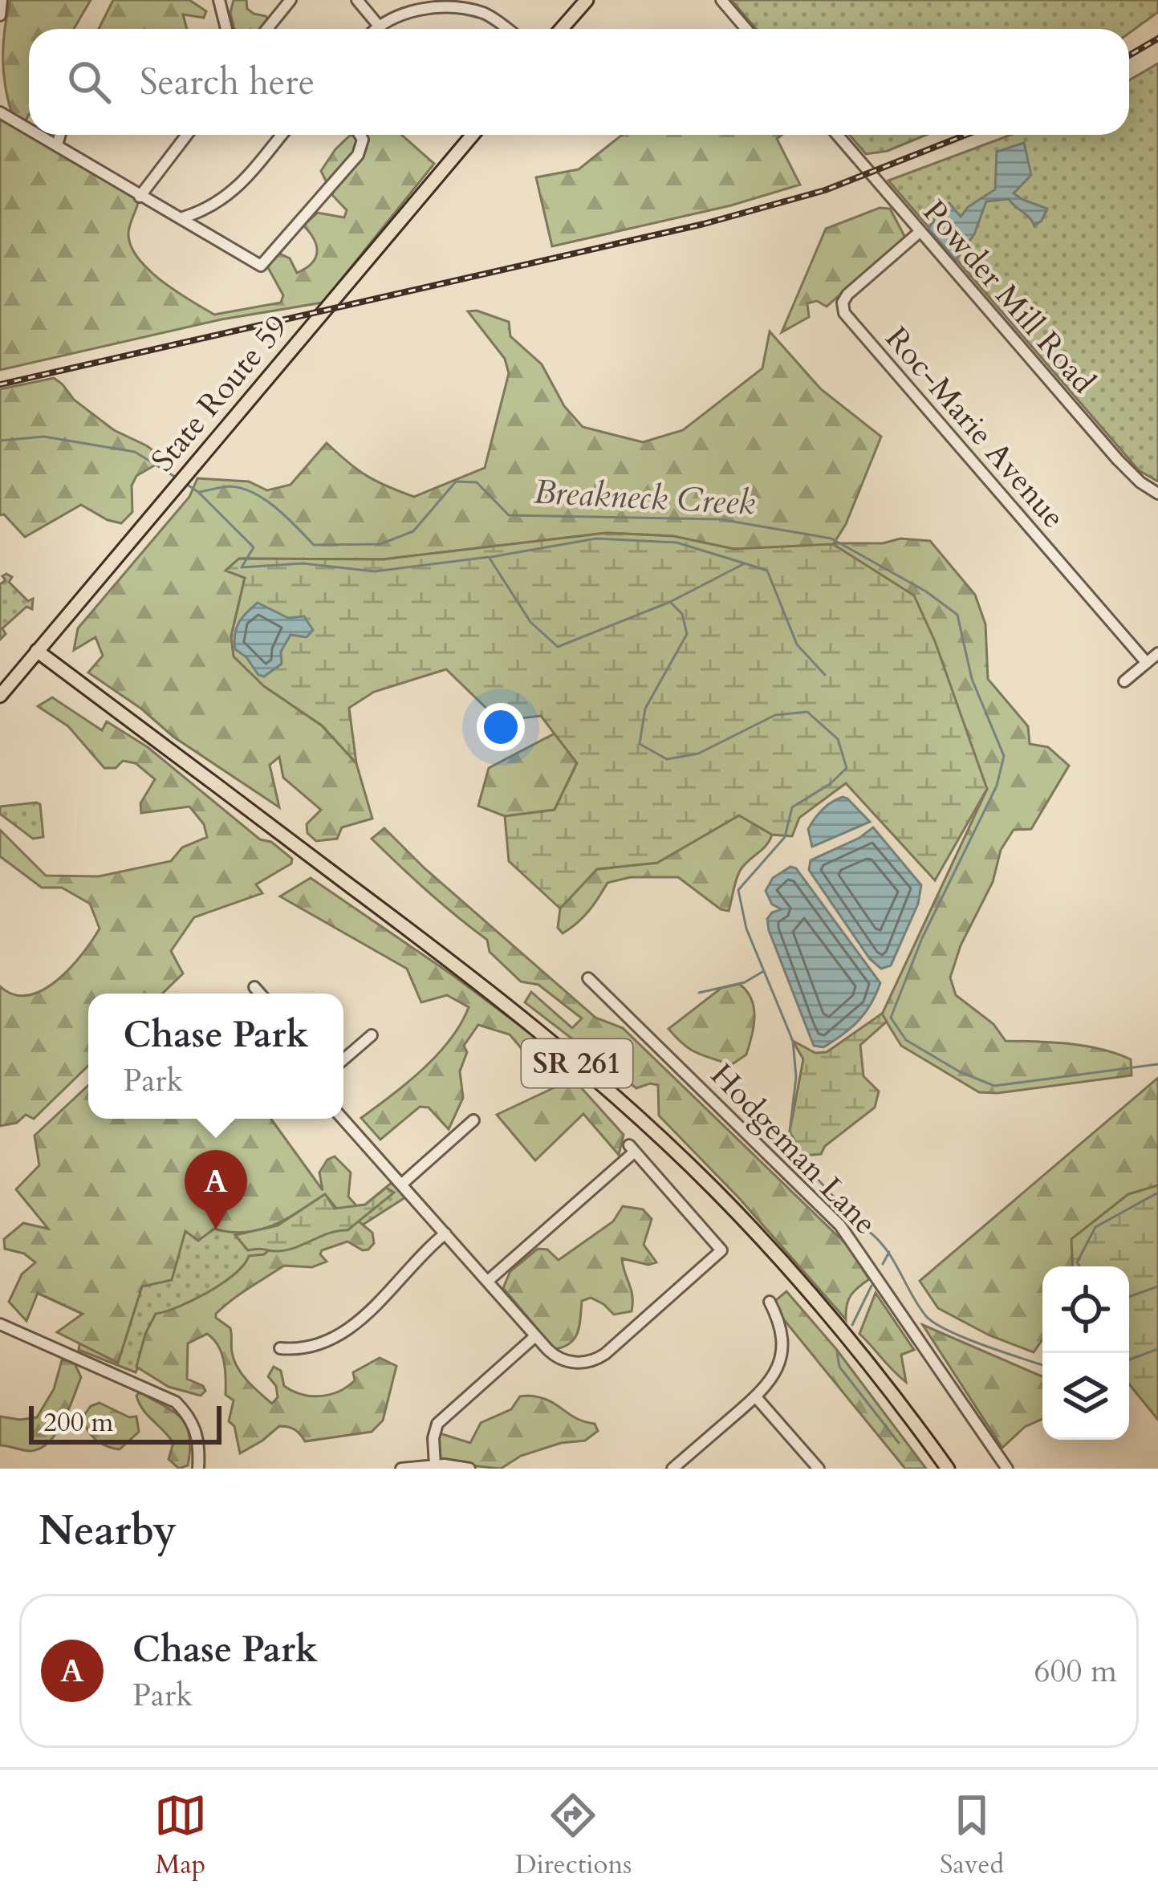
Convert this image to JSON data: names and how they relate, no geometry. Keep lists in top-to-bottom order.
{
  "streets": {
    "main road": ["State Route 59", "SR 261"],
    "street": ["Powder Mill Road", "Roc-Marie Avenue", "Hodgeman Lane"]
  },
  "crossings": [
    ["Powder Mill Road", "Roc-Marie Avenue"],
    ["State Route 59", "SR 261"]
  ],
  "water": ["Breakneck Creek"],
  "scale_bar": "200 m",
  "page": {
    "search": "Search here",
    "popup": ["Chase Park", "Park"],
    "pins": "A",
    "scale": "200 m",
    "heading": "Nearby",
    "list": [
      {
        "mark": "A",
        "name": "Chase Park",
        "note": "Park",
        "value": "600 m"
      }
    ],
    "nav": ["Map", "Directions", "Saved"]
  }
}
